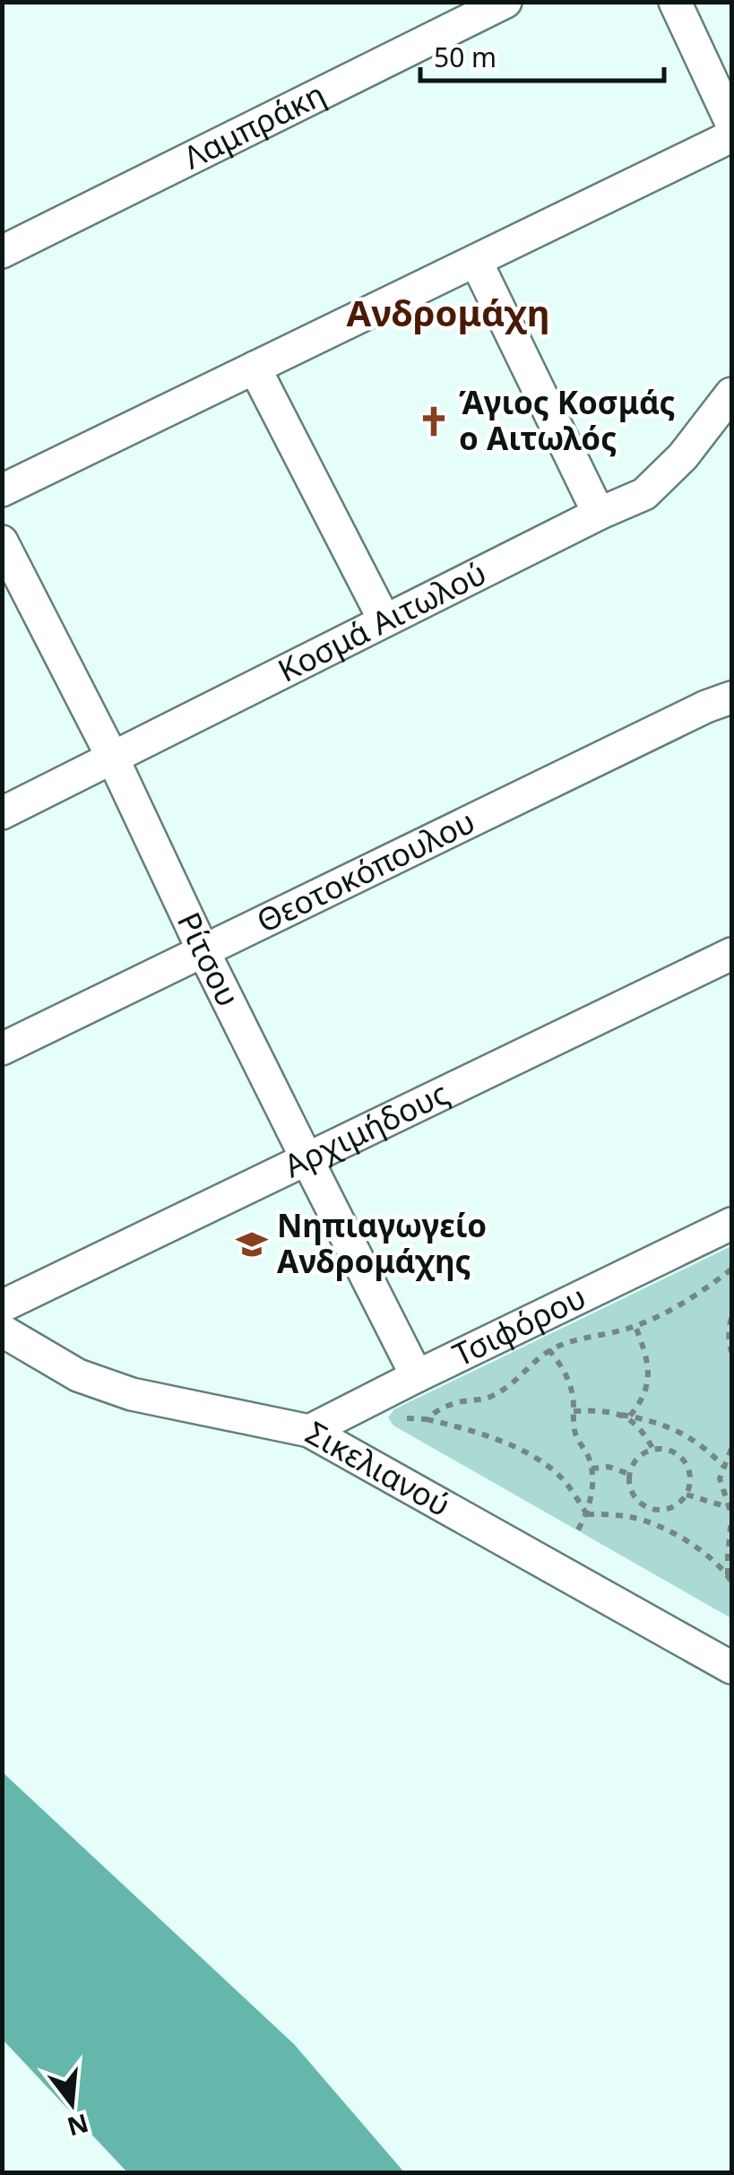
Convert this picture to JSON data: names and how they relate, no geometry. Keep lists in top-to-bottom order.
{
  "streets": {
    "street": [
      "Λαμπράκη",
      "Κοσμά Αιτωλού",
      "Θεοτοκόπουλου",
      "Ρίτσου",
      "Αρχιμήδους",
      "Τσιφόρου",
      "Σικελιανού"
    ]
  },
  "crossings": [
    ["Κοσμά Αιτωλού", "Ρίτσου"],
    ["Θεοτοκόπουλου", "Ρίτσου"],
    ["Ρίτσου", "Αρχιμήδους"],
    ["Ρίτσου", "Τσιφόρου"],
    ["Τσιφόρου", "Σικελιανού"]
  ],
  "districts": ["Ανδρομάχη"],
  "places": {
    "church": ["Άγιος Κοσμάς ο Αιτωλός"],
    "school or university": ["Νηπιαγωγείο Ανδρομάχης"]
  },
  "scale_bar": "50 m",
  "north": "bottom"
}
